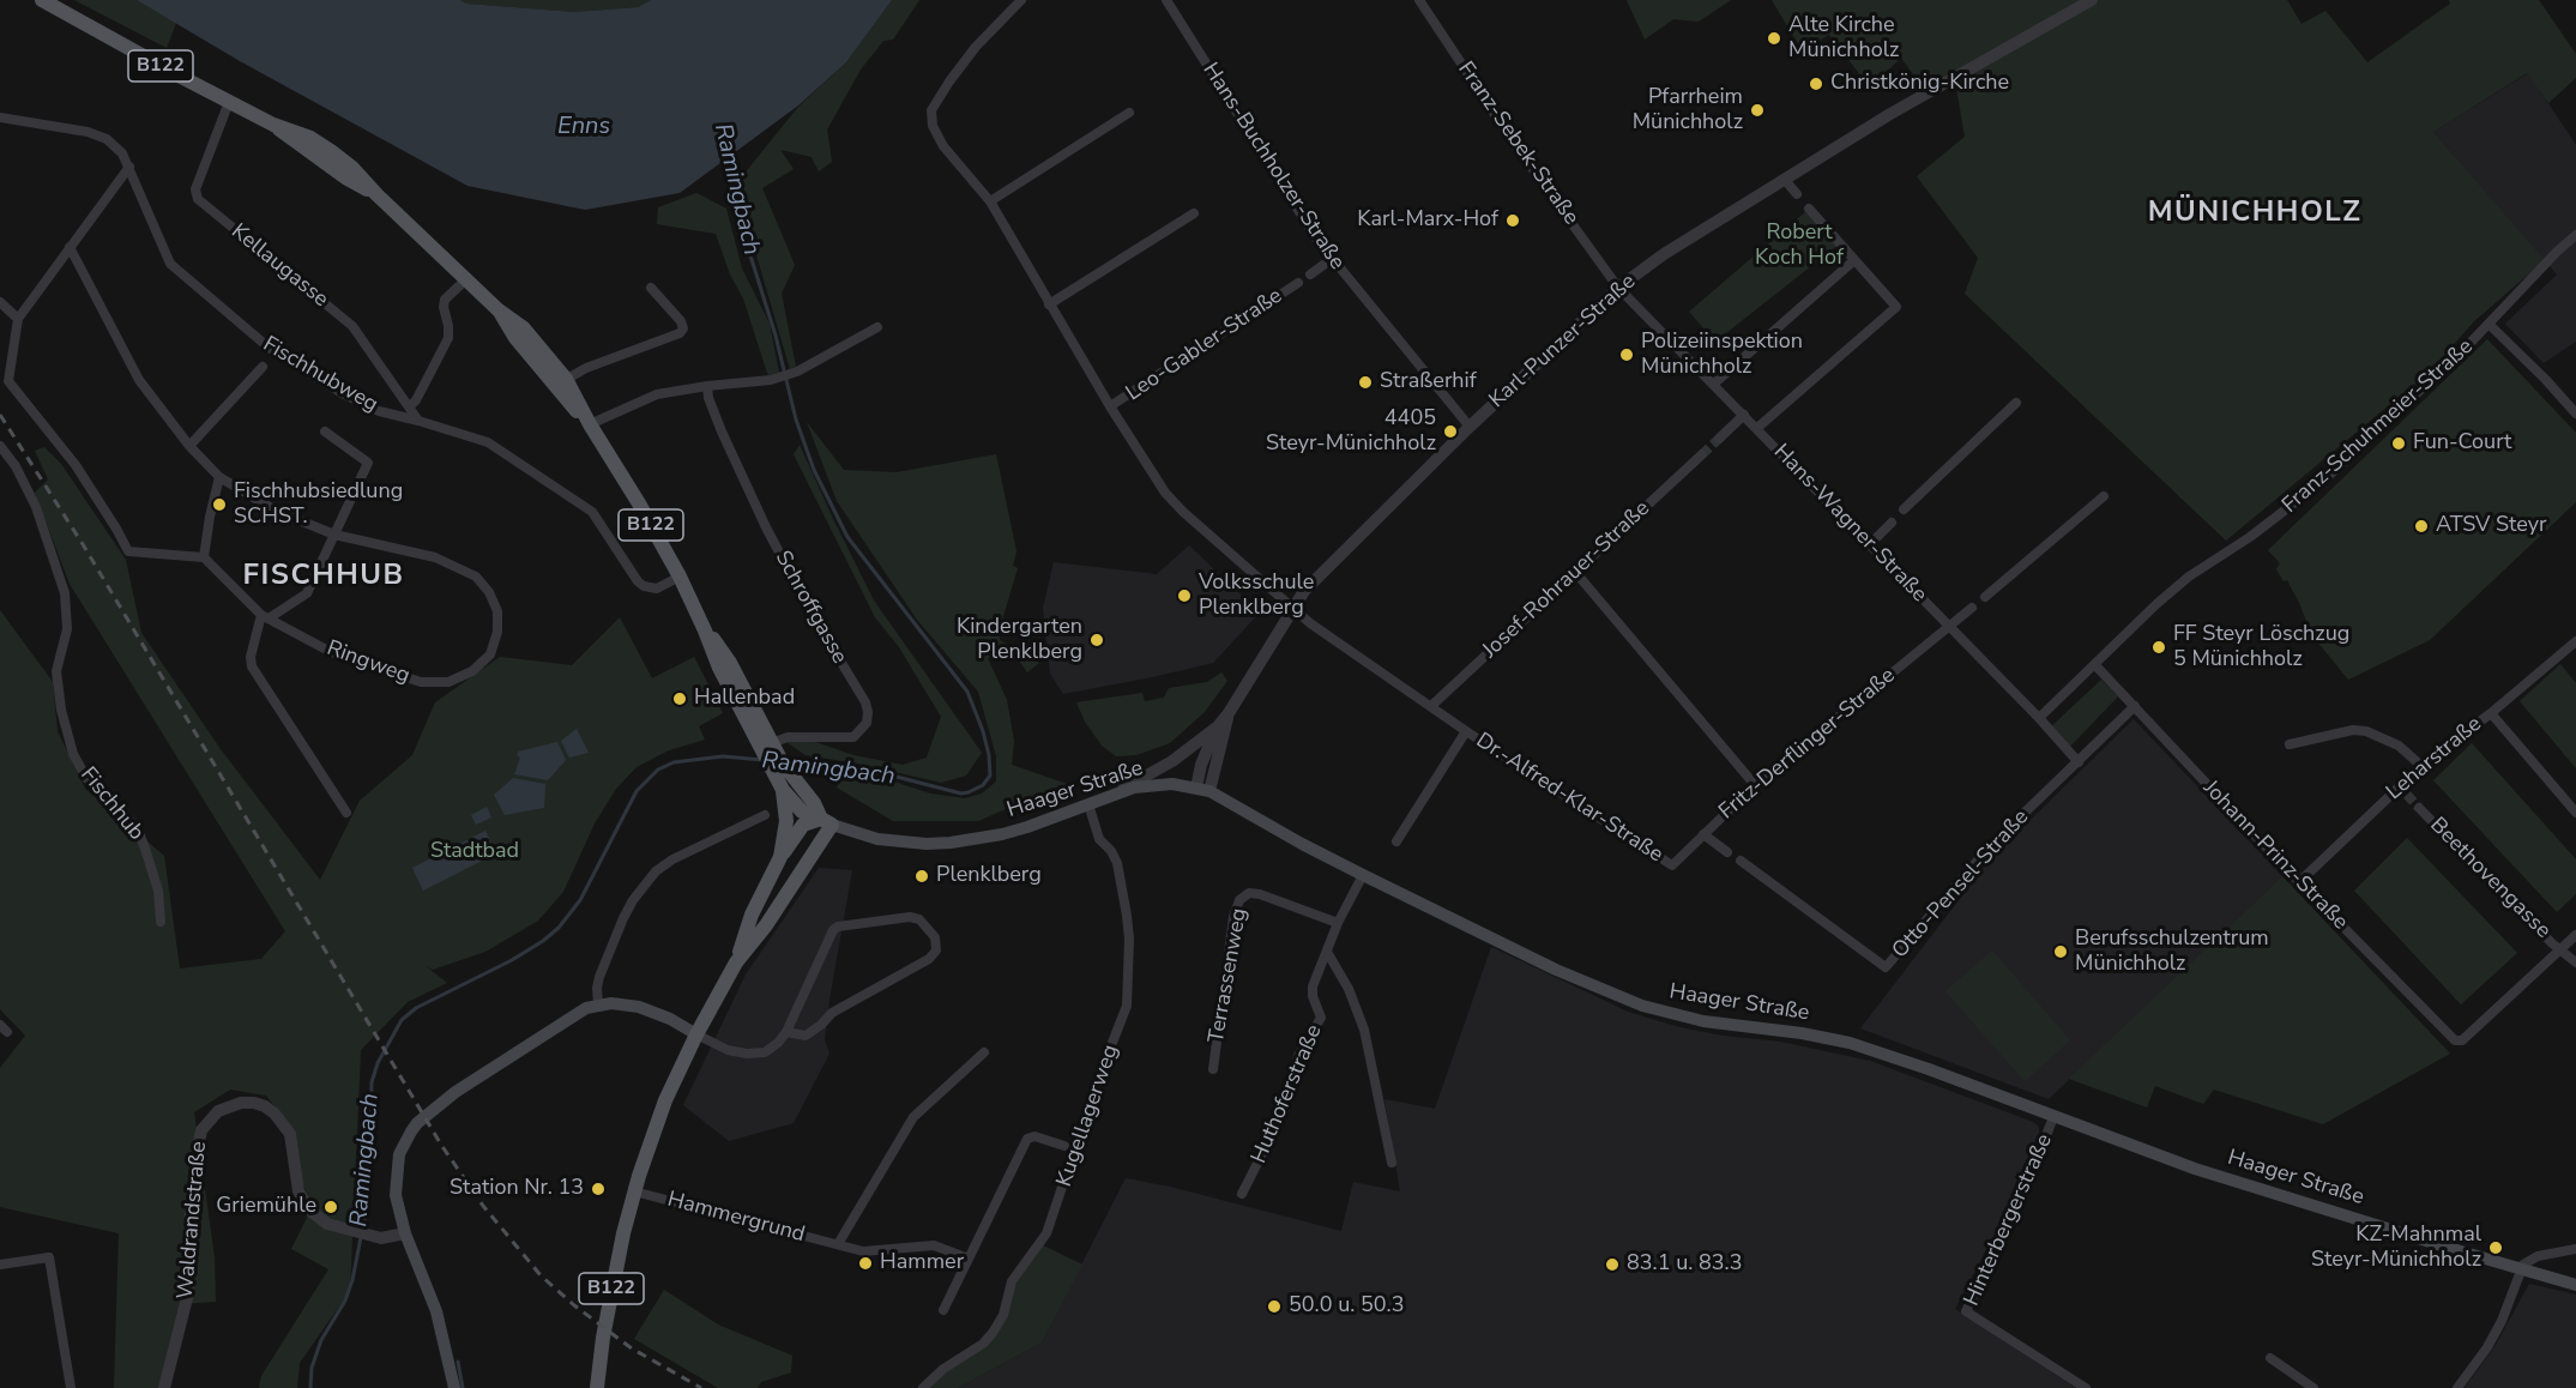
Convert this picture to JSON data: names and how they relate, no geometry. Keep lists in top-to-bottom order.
{
  "streets": {
    "main road": ["B122", "Haager Straße"],
    "street": [
      "Franz-Sebek-Straße",
      "Hans-Buchholzer-Straße",
      "Kellaugasse",
      "Karl-Punzer-Straße",
      "Leo-Gabler-Straße",
      "Fischhubweg",
      "Franz-Schuhmeier-Straße",
      "Hans-Wagner-Straße",
      "Josef-Rohrauer-Straße",
      "Schroffgasse",
      "Ringweg",
      "Fritz-Derflinger-Straße",
      "Leharstraße",
      "Dr.-Alfred-Klar-Straße",
      "Fischhub",
      "Johann-Prinz-Straße",
      "Beethovengasse",
      "Otto-Pensel-Straße",
      "Terrassenweg",
      "Huthoferstraße",
      "Kugellagerweg",
      "Hammergrund",
      "Waldrandstraße",
      "Hinterbergerstraße"
    ]
  },
  "crossings": [
    ["B122", "Kellaugasse"],
    ["B122", "Fischhubweg"],
    ["B122", "Schroffgasse"],
    ["B122", "Haager Straße"],
    ["B122", "Hammergrund"],
    ["Franz-Sebek-Straße", "Karl-Punzer-Straße"],
    ["Franz-Sebek-Straße", "Hans-Wagner-Straße"],
    ["Hans-Buchholzer-Straße", "Karl-Punzer-Straße"],
    ["Kellaugasse", "Fischhubweg"],
    ["Karl-Punzer-Straße", "Leo-Gabler-Straße"],
    ["Karl-Punzer-Straße", "Hans-Wagner-Straße"],
    ["Karl-Punzer-Straße", "Haager Straße"],
    ["Karl-Punzer-Straße", "Dr.-Alfred-Klar-Straße"],
    ["Leo-Gabler-Straße", "Dr.-Alfred-Klar-Straße"],
    ["Fischhubweg", "Ringweg"],
    ["Franz-Schuhmeier-Straße", "Hans-Wagner-Straße"],
    ["Franz-Schuhmeier-Straße", "Johann-Prinz-Straße"],
    ["Hans-Wagner-Straße", "Fritz-Derflinger-Straße"],
    ["Hans-Wagner-Straße", "Otto-Pensel-Straße"],
    ["Josef-Rohrauer-Straße", "Dr.-Alfred-Klar-Straße"],
    ["Fritz-Derflinger-Straße", "Dr.-Alfred-Klar-Straße"],
    ["Leharstraße", "Johann-Prinz-Straße"],
    ["Haager Straße", "Huthoferstraße"],
    ["Haager Straße", "Kugellagerweg"],
    ["Haager Straße", "Hinterbergerstraße"],
    ["Johann-Prinz-Straße", "Beethovengasse"],
    ["Johann-Prinz-Straße", "Otto-Pensel-Straße"],
    ["Terrassenweg", "Huthoferstraße"]
  ],
  "districts": ["MÜNICHHOLZ", "FISCHHUB"],
  "water": ["Enns", "Ramingbach"],
  "parks": ["Robert Koch Hof", "Stadtbad"],
  "places": [
    "Alte Kirche Münichholz",
    "Christkönig-Kirche",
    "Pfarrheim Münichholz",
    "Karl-Marx-Hof",
    "Polizeiinspektion Münichholz",
    "Straßerhif",
    "4405 Steyr-Münichholz",
    "Fun-Court",
    "Fischhubsiedlung SCHST.",
    "ATSV Steyr",
    "Volksschule Plenklberg",
    "Kindergarten Plenklberg",
    "FF Steyr Löschzug 5 Münichholz",
    "Hallenbad",
    "Plenklberg",
    "Berufsschulzentrum Münichholz",
    "Station Nr. 13",
    "Griemühle",
    "KZ-Mahnmal Steyr-Münichholz",
    "Hammer",
    "83.1 u. 83.3",
    "50.0 u. 50.3"
  ]
}
